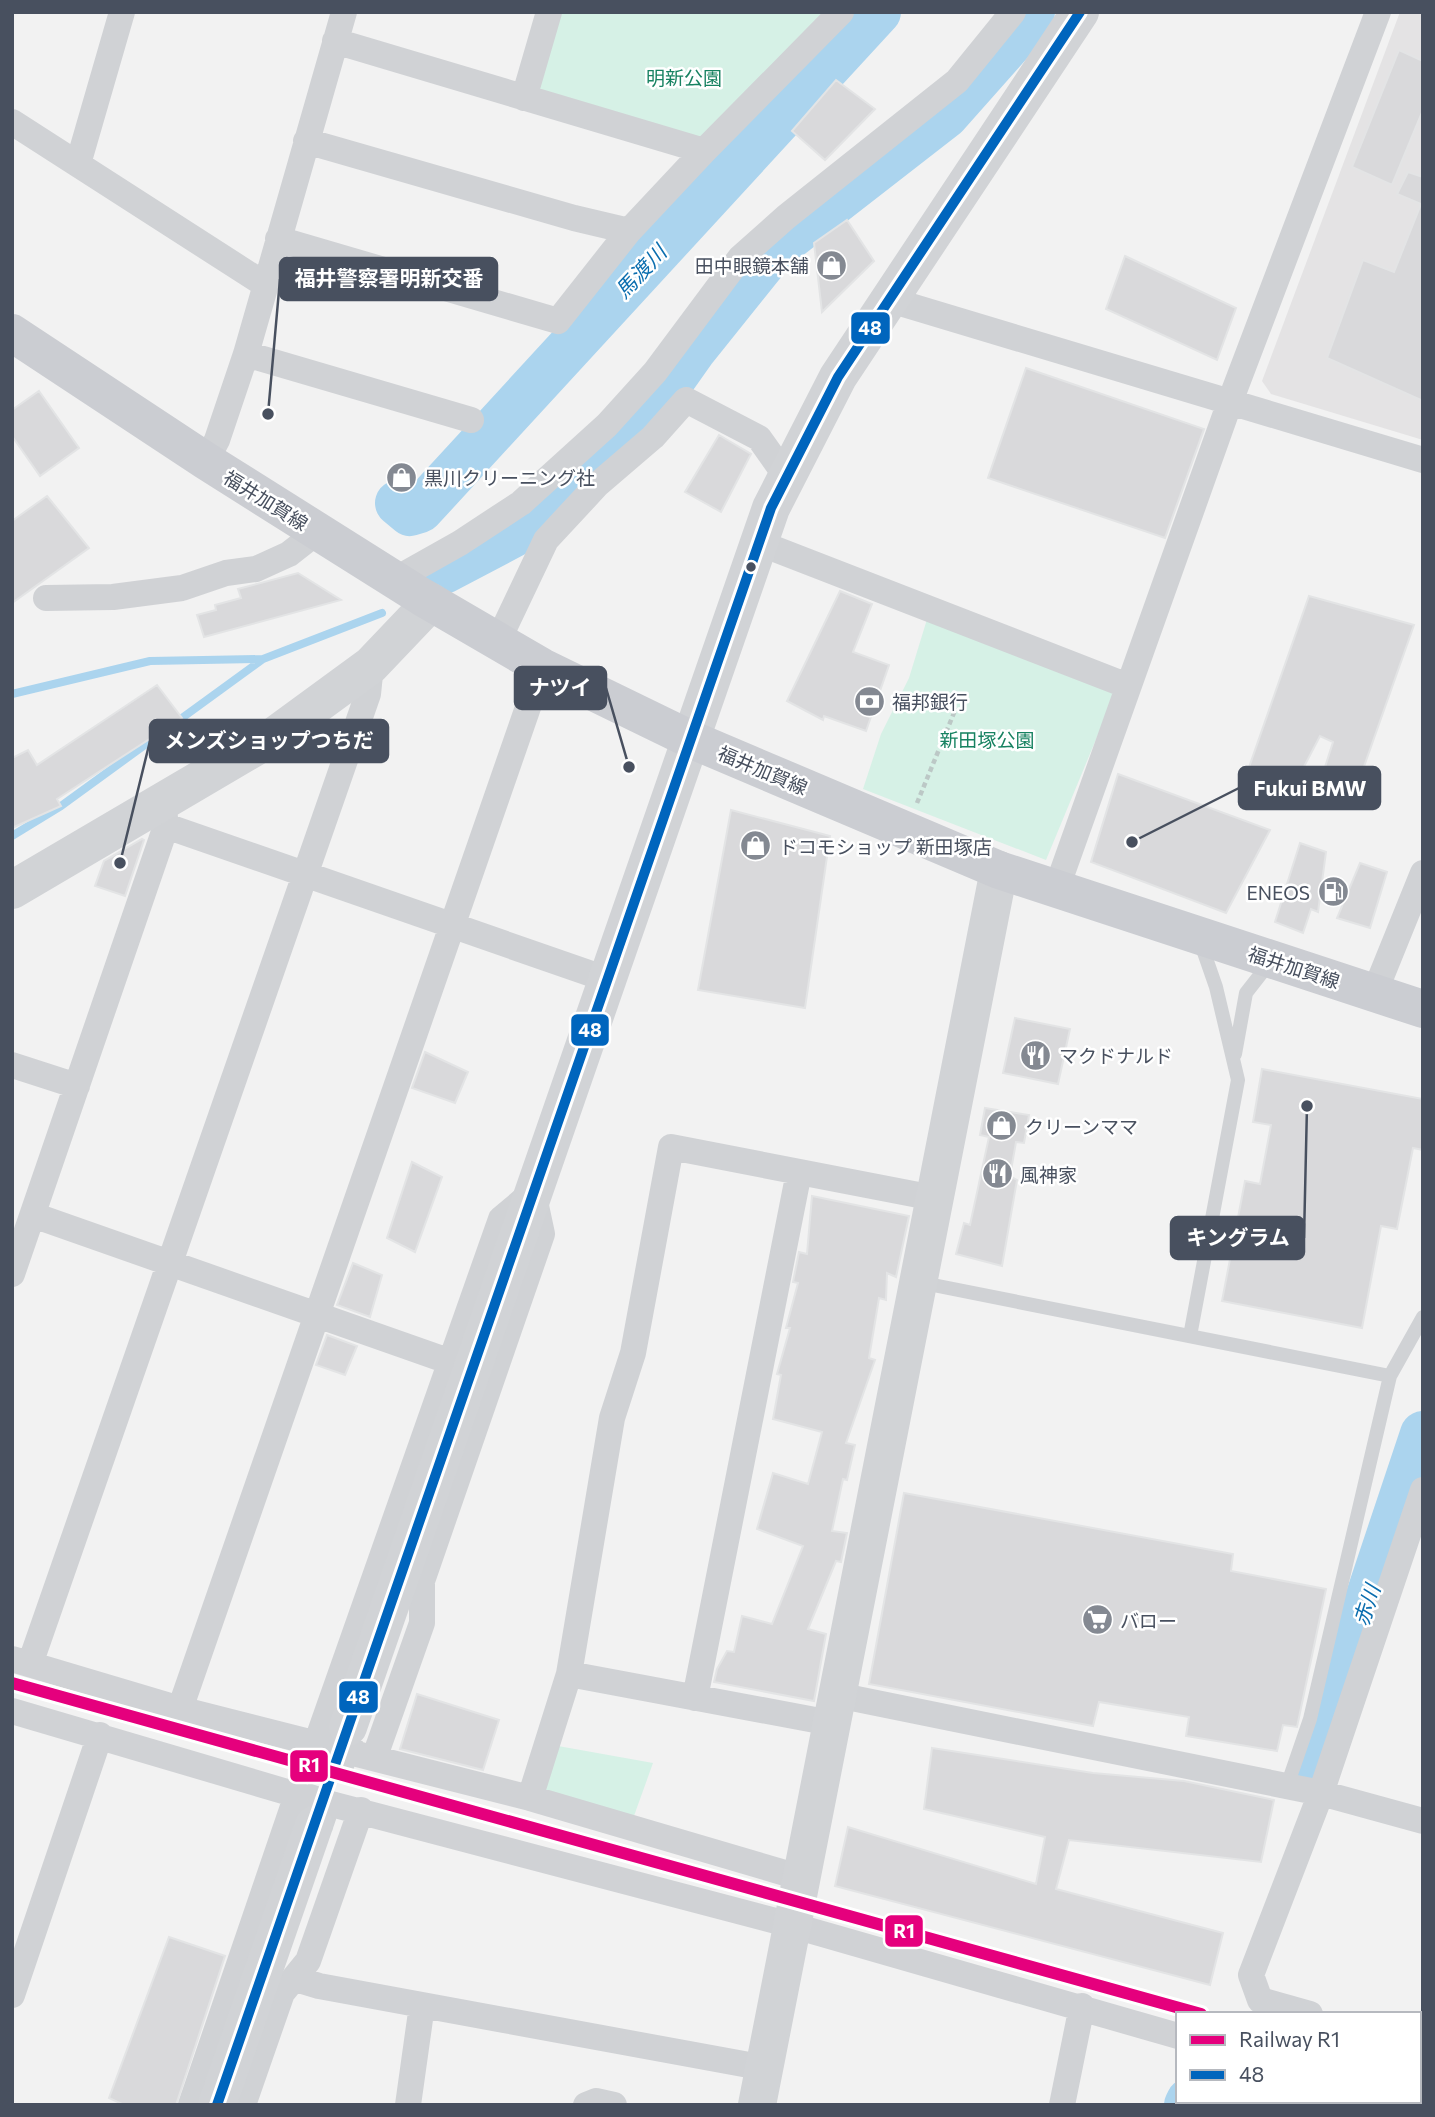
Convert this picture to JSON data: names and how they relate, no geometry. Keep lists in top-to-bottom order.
{
  "streets": {
    "main road": ["福井加賀線"]
  },
  "water": ["馬渡川", "赤川"],
  "parks": ["明新公園", "新田塚公園"],
  "places": {
    "shop": [
      "田中眼鏡本舗",
      "黒川クリーニング社",
      "ドコモショップ 新田塚店",
      "クリーンママ"
    ],
    "other": [
      "福井警察署明新交番",
      "ナツイ",
      "Fukui BMW",
      "メンズショップつちだ",
      "キングラム"
    ],
    "bank": ["福邦銀行"],
    "fuel station": ["ENEOS"],
    "restaurant": ["マクドナルド", "風神家"],
    "supermarket": ["バロー"]
  },
  "lines": ["transit line 48", "rail line R1"],
  "legend": ["Railway R1", "48"]
}
